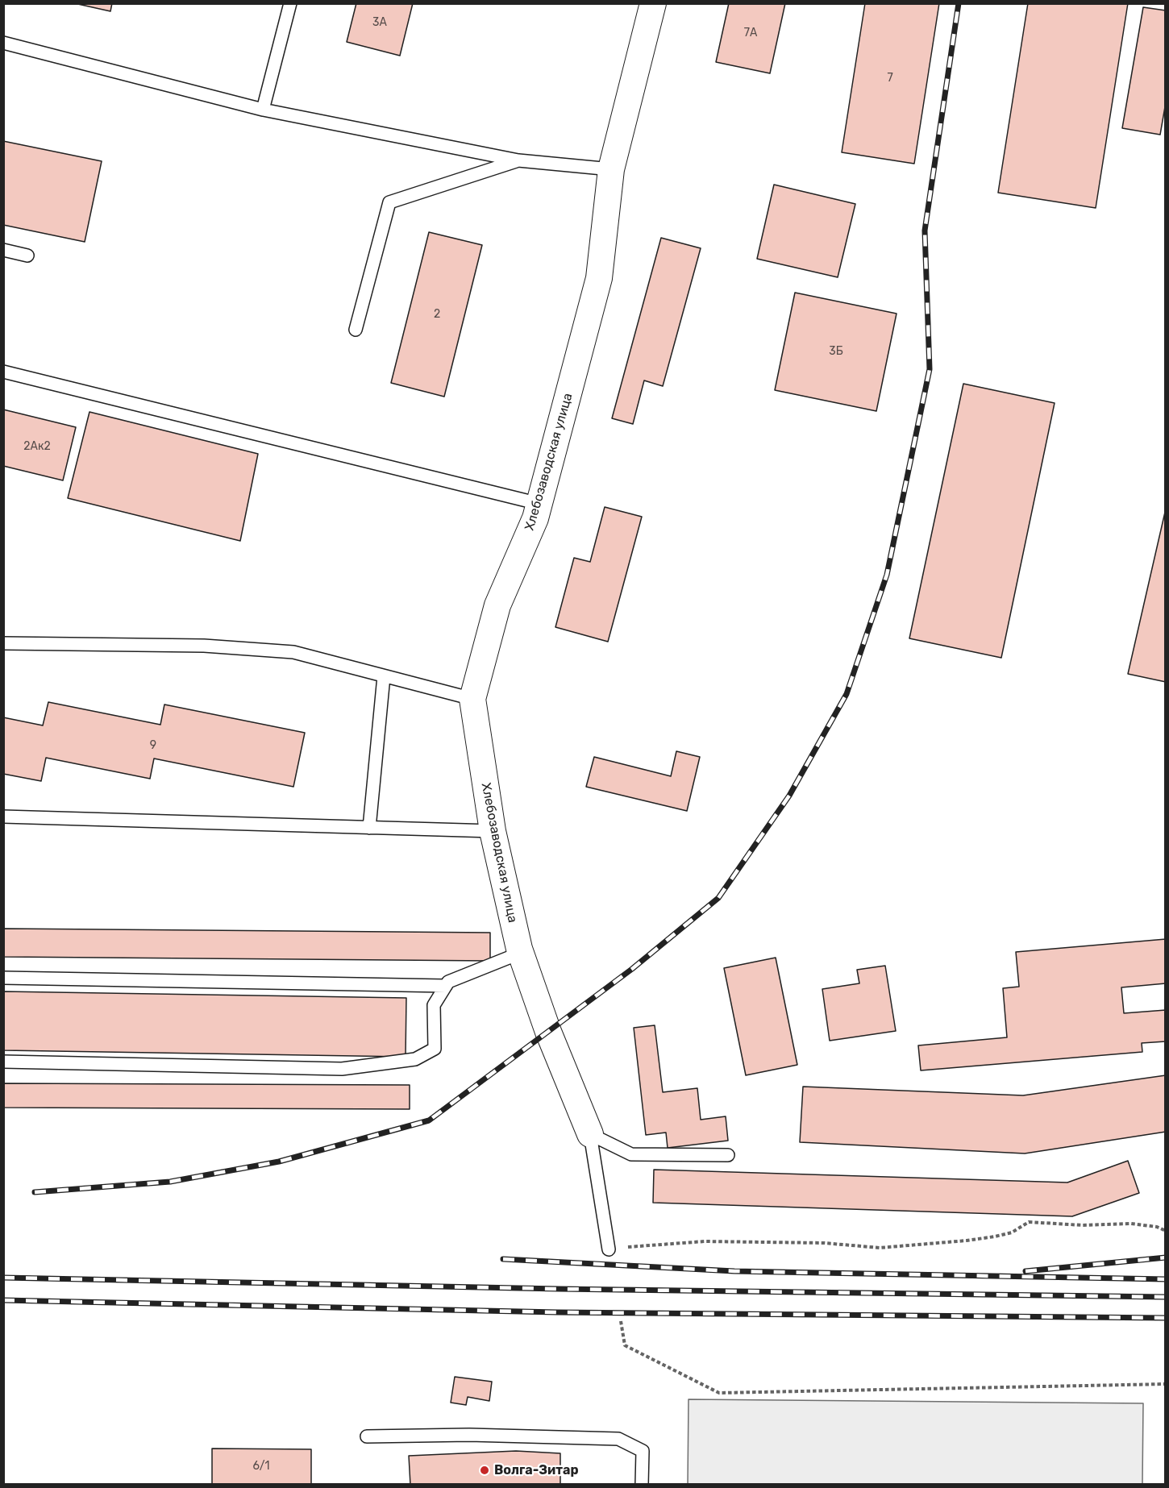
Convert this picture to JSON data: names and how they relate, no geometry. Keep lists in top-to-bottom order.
{
  "streets": {
    "street": ["Хлебозаводская улица"]
  },
  "places": ["Волга-Зитар"],
  "house_numbers": [
    "3А",
    "7А",
    "7",
    "2",
    "3Б",
    "2Ак2",
    "9",
    "6/1"
  ]
}
